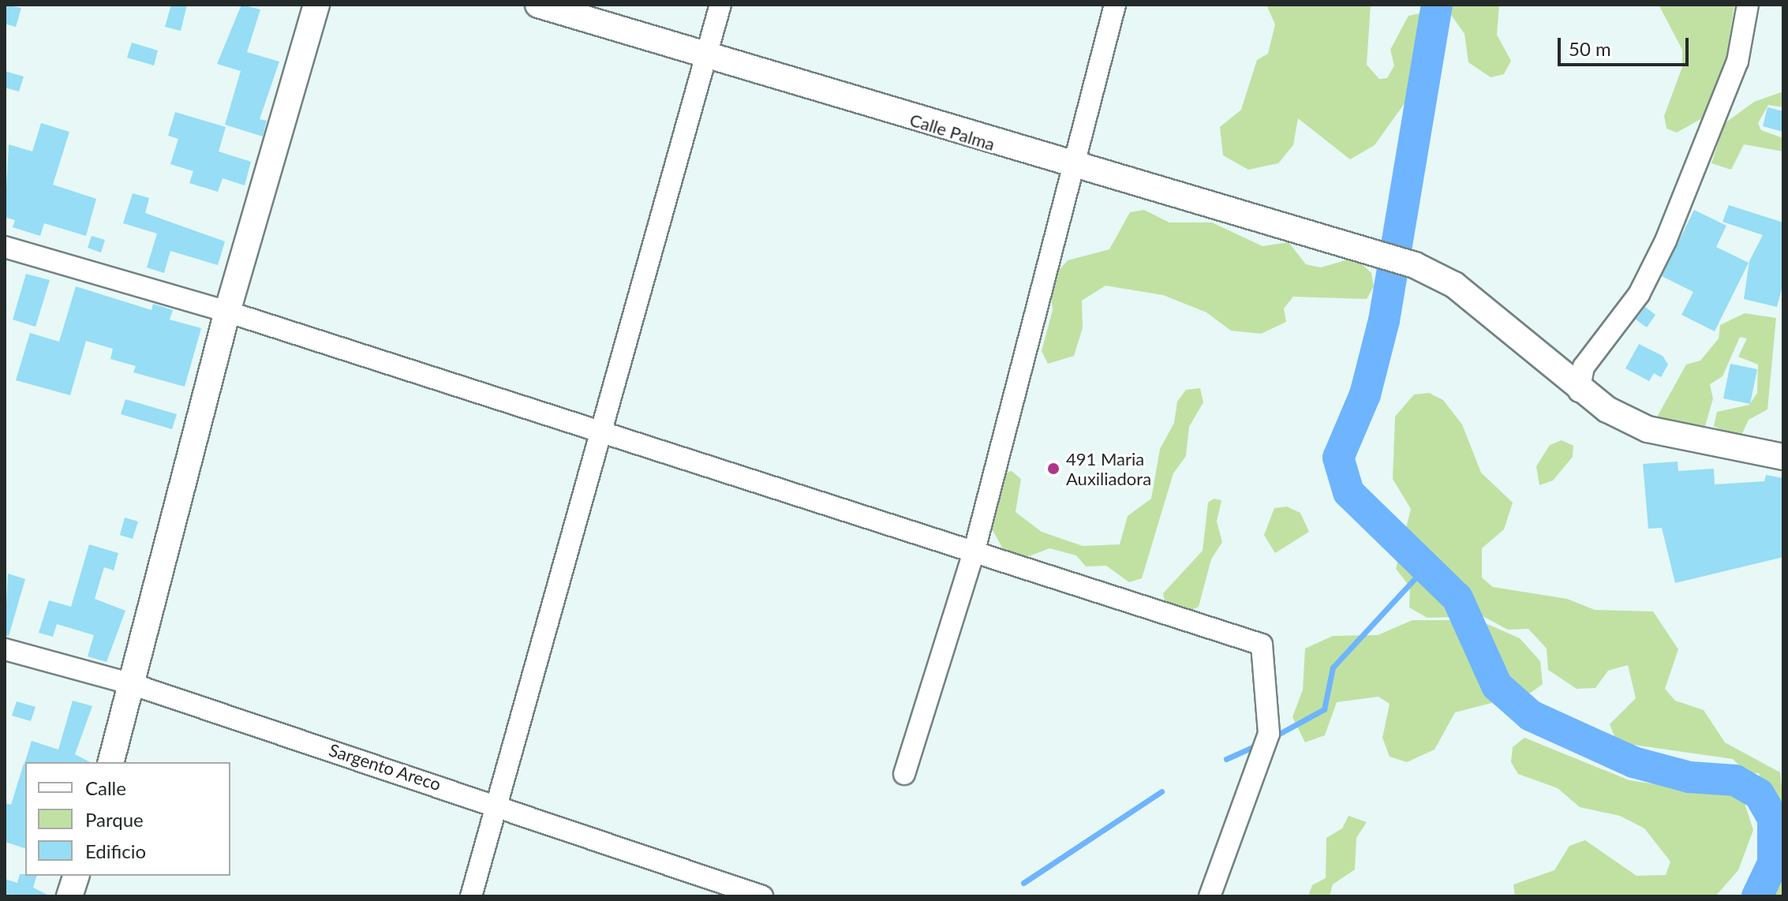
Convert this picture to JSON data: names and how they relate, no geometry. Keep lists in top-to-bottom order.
{
  "streets": {
    "street": ["Calle Palma", "Sargento Areco"]
  },
  "places": ["491 Maria Auxiliadora"],
  "legend": ["Calle", "Parque", "Edificio"],
  "scale_bar": "50 m"
}
